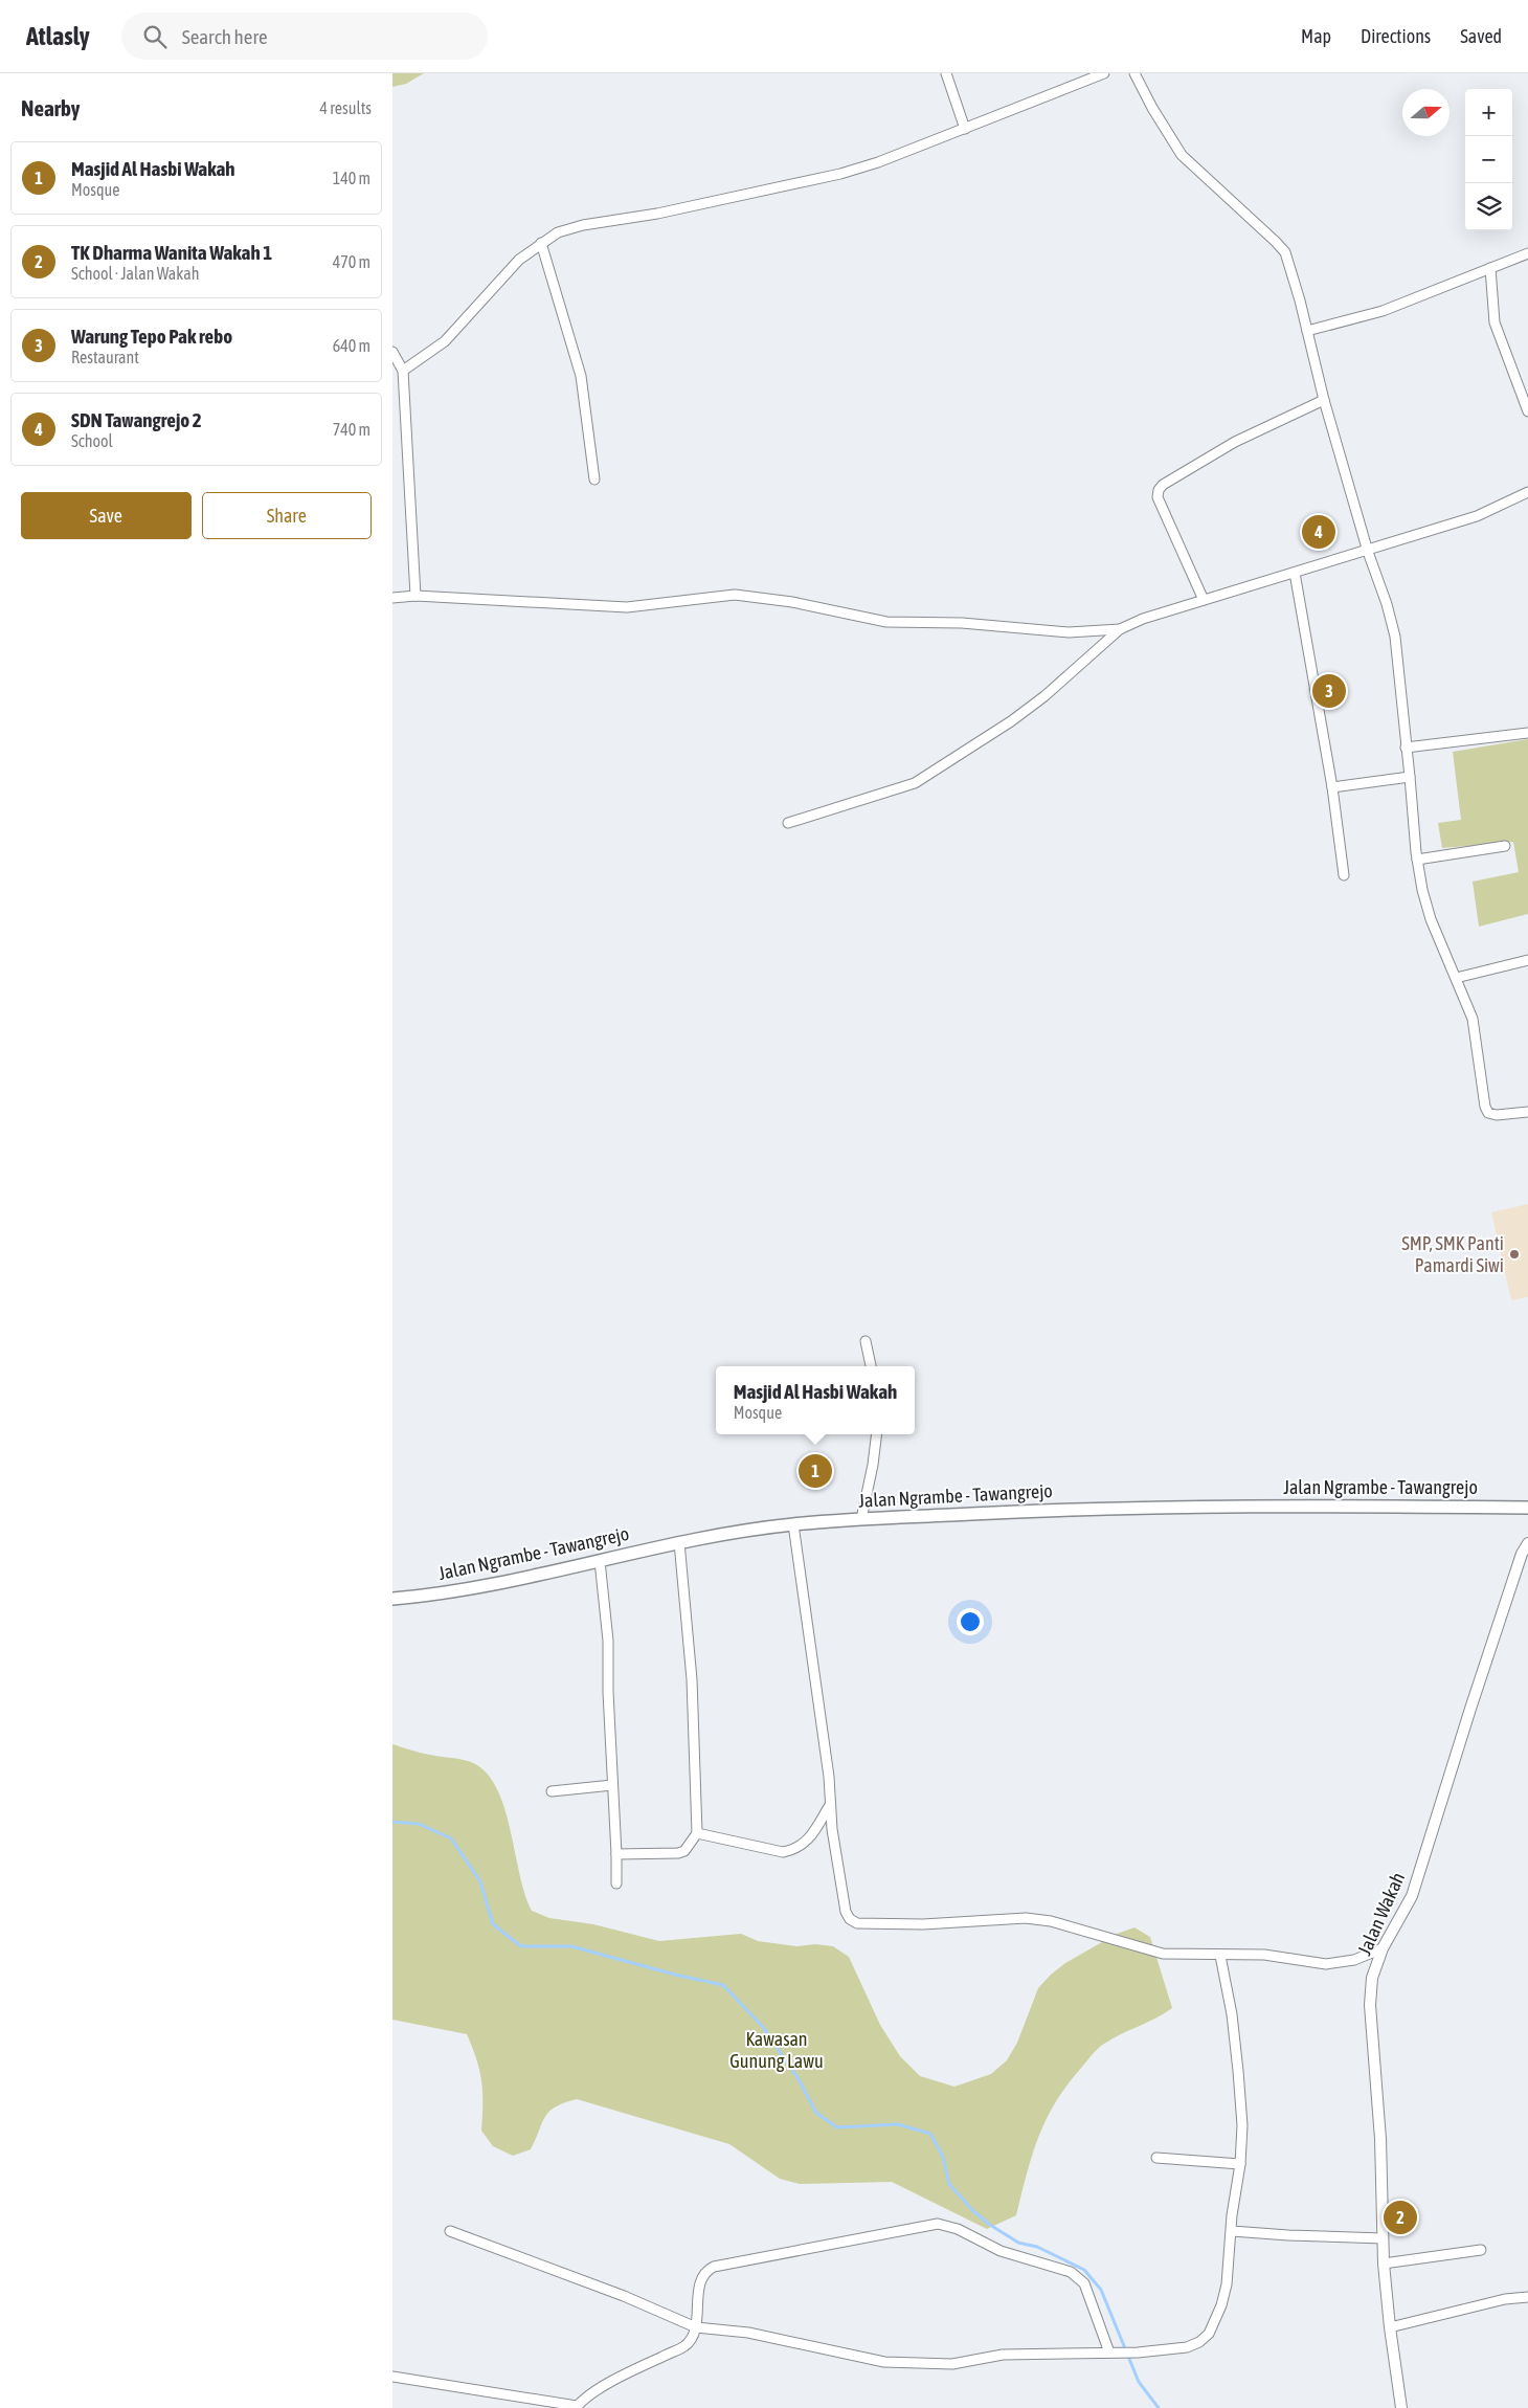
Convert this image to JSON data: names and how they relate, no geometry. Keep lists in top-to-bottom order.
{
  "streets": {
    "main road": ["Jalan Ngrambe - Tawangrejo"],
    "street": ["Jalan Wakah"]
  },
  "parks": ["Kawasan Gunung Lawu"],
  "places": ["SMP, SMK Panti Pamardi Siwi"],
  "north": "right",
  "page": {
    "header": "Atlasly",
    "search": "Search here",
    "nav": ["Map", "Directions", "Saved"],
    "heading": ["Nearby", "4 results"],
    "map_buttons": ["+", "−"],
    "list": [
      {
        "mark": "1",
        "name": "Masjid Al Hasbi Wakah",
        "note": "Mosque",
        "value": "140 m"
      },
      {
        "mark": "2",
        "name": "TK Dharma Wanita Wakah 1",
        "note": "School · Jalan Wakah",
        "value": "470 m"
      },
      {
        "mark": "3",
        "name": "Warung Tepo Pak rebo",
        "note": "Restaurant",
        "value": "640 m"
      },
      {
        "mark": "4",
        "name": "SDN Tawangrejo 2",
        "note": "School",
        "value": "740 m"
      }
    ],
    "buttons": ["Save", "Share"],
    "pins": [
      "4",
      "3",
      "1",
      "2"
    ],
    "popup": ["Masjid Al Hasbi Wakah", "Mosque"]
  }
}
